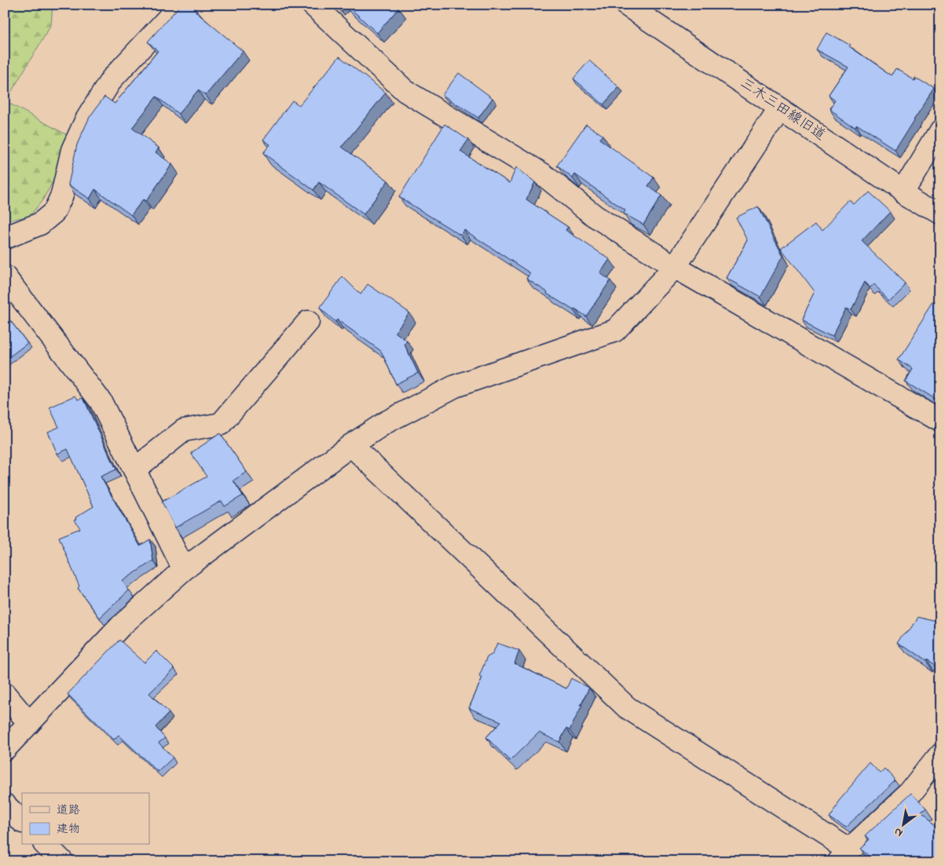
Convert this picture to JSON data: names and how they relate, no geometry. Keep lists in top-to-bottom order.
{
  "streets": {
    "street": ["三木三田線旧道"]
  },
  "legend": ["道路", "建物"],
  "north": "bottom left"
}
